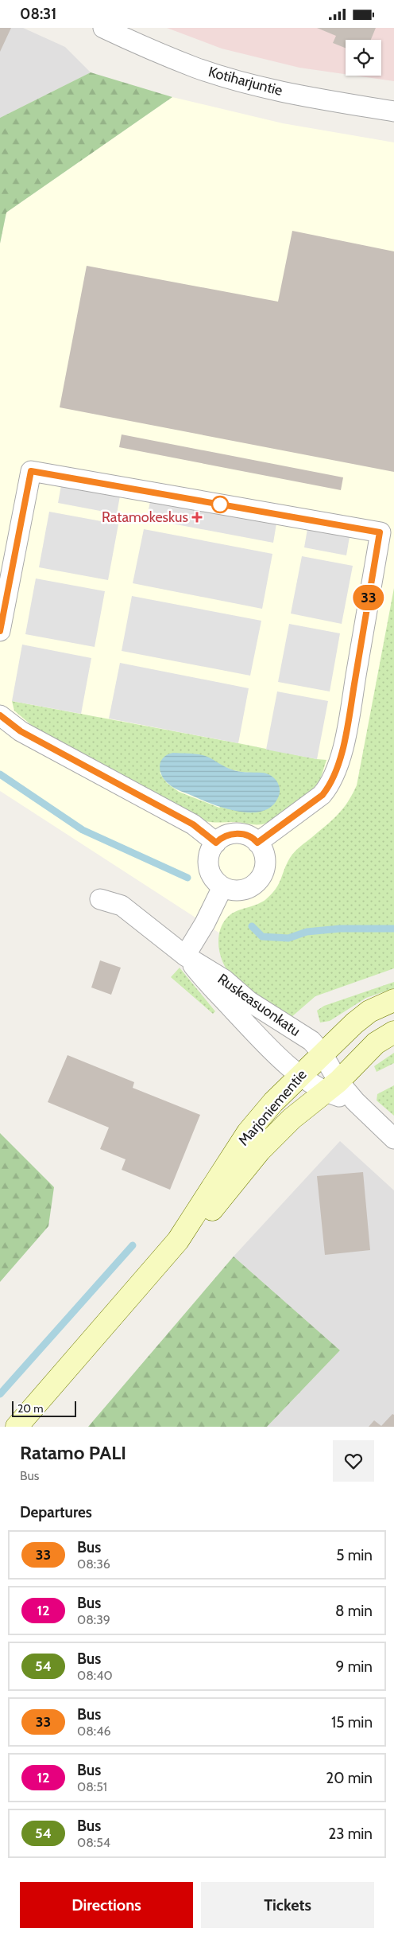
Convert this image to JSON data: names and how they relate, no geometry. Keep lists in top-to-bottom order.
{
  "streets": {
    "street": ["Kotiharjuntie", "Ruskeasuonkatu", "Marjoniementie"]
  },
  "crossings": [
    ["Ruskeasuonkatu", "Marjoniementie"]
  ],
  "places": {
    "health": ["Ratamokeskus"]
  },
  "lines": ["bus line 33"],
  "scale_bar": "20 m",
  "page": {
    "status": "08:31",
    "on_map": "33",
    "scale": "20 m",
    "heading": [
      ["Ratamo PALI", "Bus"],
      "Departures"
    ],
    "list": [
      {
        "mark": "33",
        "name": "Bus",
        "note": "08:36",
        "value": "5 min"
      },
      {
        "mark": "12",
        "name": "Bus",
        "note": "08:39",
        "value": "8 min"
      },
      {
        "mark": "54",
        "name": "Bus",
        "note": "08:40",
        "value": "9 min"
      },
      {
        "mark": "33",
        "name": "Bus",
        "note": "08:46",
        "value": "15 min"
      },
      {
        "mark": "12",
        "name": "Bus",
        "note": "08:51",
        "value": "20 min"
      },
      {
        "mark": "54",
        "name": "Bus",
        "note": "08:54",
        "value": "23 min"
      }
    ],
    "buttons": ["Directions", "Tickets"]
  }
}
